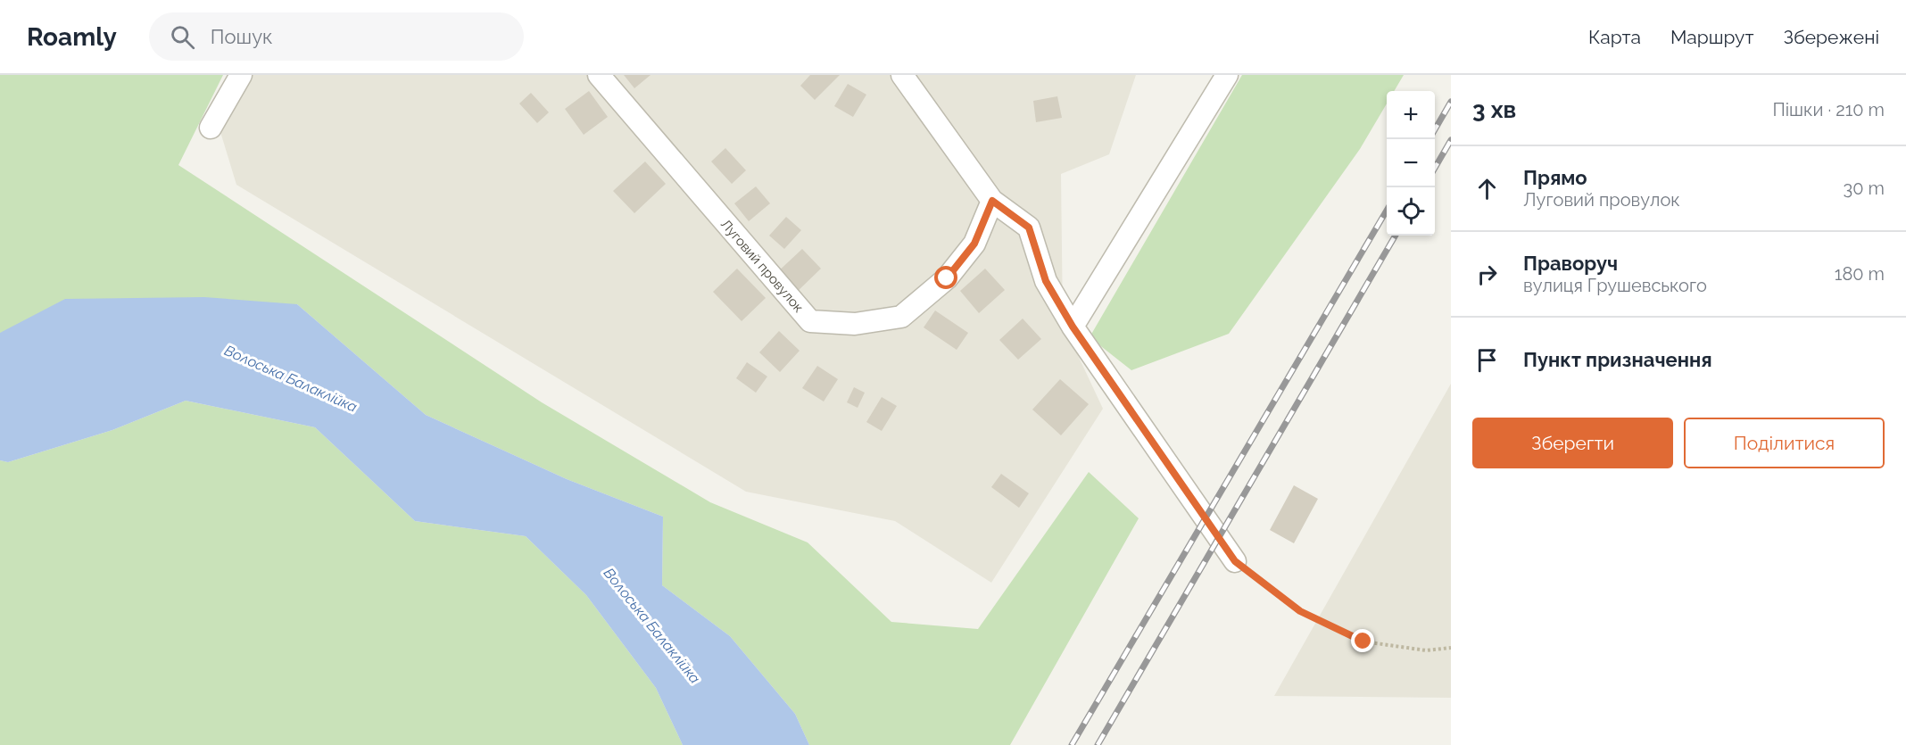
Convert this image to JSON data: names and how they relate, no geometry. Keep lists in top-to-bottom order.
{
  "streets": {
    "street": ["Луговий провулок"]
  },
  "water": ["Волоська Балаклійка"],
  "page": {
    "header": "Roamly",
    "search": "Пошук",
    "nav": ["Карта", "Маршрут", "Збережені"],
    "heading": ["3 хв", "Пішки · 210 m"],
    "map_buttons": ["+", "−"],
    "list": [
      ["Прямо", "Луговий провулок", "30 m"],
      ["Праворуч", "вулиця Грушевського", "180 m"],
      "Пункт призначення"
    ],
    "buttons": ["Зберегти", "Поділитися"]
  }
}
